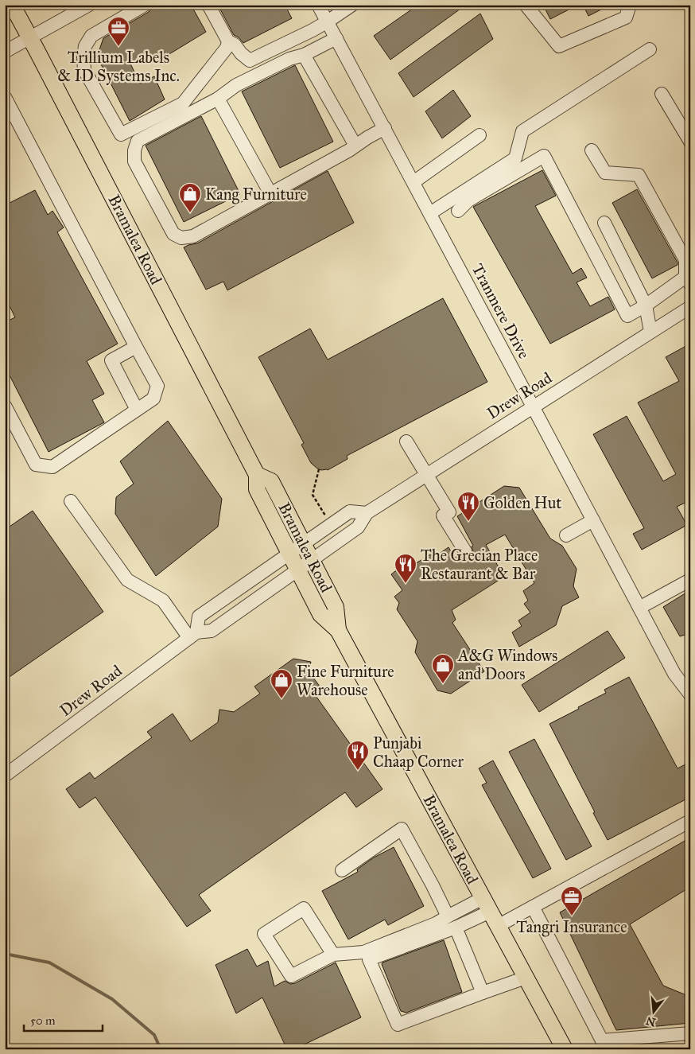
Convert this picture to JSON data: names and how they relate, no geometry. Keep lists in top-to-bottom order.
{
  "streets": {
    "main road": ["Bramalea Road"],
    "street": ["Tranmere Drive", "Drew Road"]
  },
  "crossings": [
    ["Bramalea Road", "Drew Road"],
    ["Tranmere Drive", "Drew Road"]
  ],
  "places": {
    "office": ["Trillium Labels & ID Systems Inc.", "Tangri Insurance"],
    "shop": ["Kang Furniture", "A&G Windows and Doors", "Fine Furniture Warehouse"],
    "restaurant": ["Golden Hut", "The Grecian Place Restaurant & Bar", "Punjabi Chaap Corner"]
  },
  "scale_bar": "50 m",
  "north": "bottom"
}
